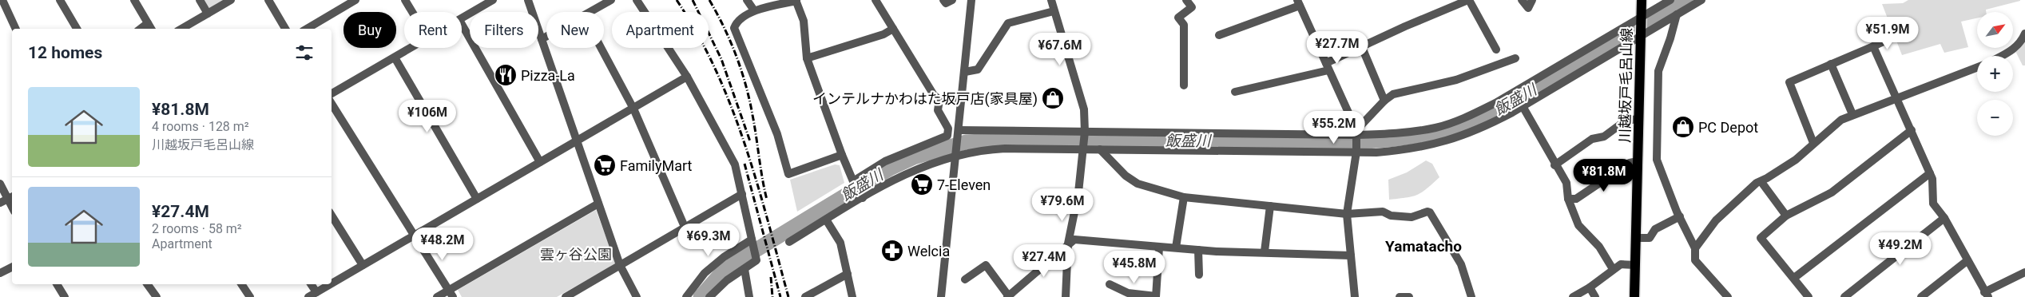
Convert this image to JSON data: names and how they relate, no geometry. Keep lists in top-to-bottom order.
{
  "streets": {
    "main road": ["川越坂戸毛呂山線"]
  },
  "districts": ["Yamatacho"],
  "water": ["飯盛川"],
  "parks": ["雲ヶ谷公園"],
  "places": {
    "restaurant": ["Pizza-La"],
    "shop": ["インテルナかわはた坂戸店(家具屋)", "PC Depot"],
    "supermarket": ["FamilyMart", "7-Eleven"],
    "pharmacy": ["Welcia"]
  },
  "north": "top right",
  "page": {
    "map_buttons": ["+", "−"],
    "chip": [
      "Buy",
      "Rent",
      "Filters",
      "New",
      "Apartment"
    ],
    "price": [
      "¥51.9M",
      "¥27.7M",
      "¥67.6M",
      "¥106M",
      "¥55.2M",
      "¥81.8M",
      "¥79.6M",
      "¥69.3M",
      "¥48.2M",
      "¥49.2M",
      "¥27.4M",
      "¥45.8M"
    ],
    "heading": "12 homes",
    "list": [
      {
        "name": "¥81.8M",
        "note": "4 rooms · 128 m² · 川越坂戸毛呂山線"
      },
      {
        "name": "¥27.4M",
        "note": "2 rooms · 58 m² · Apartment"
      }
    ]
  }
}
